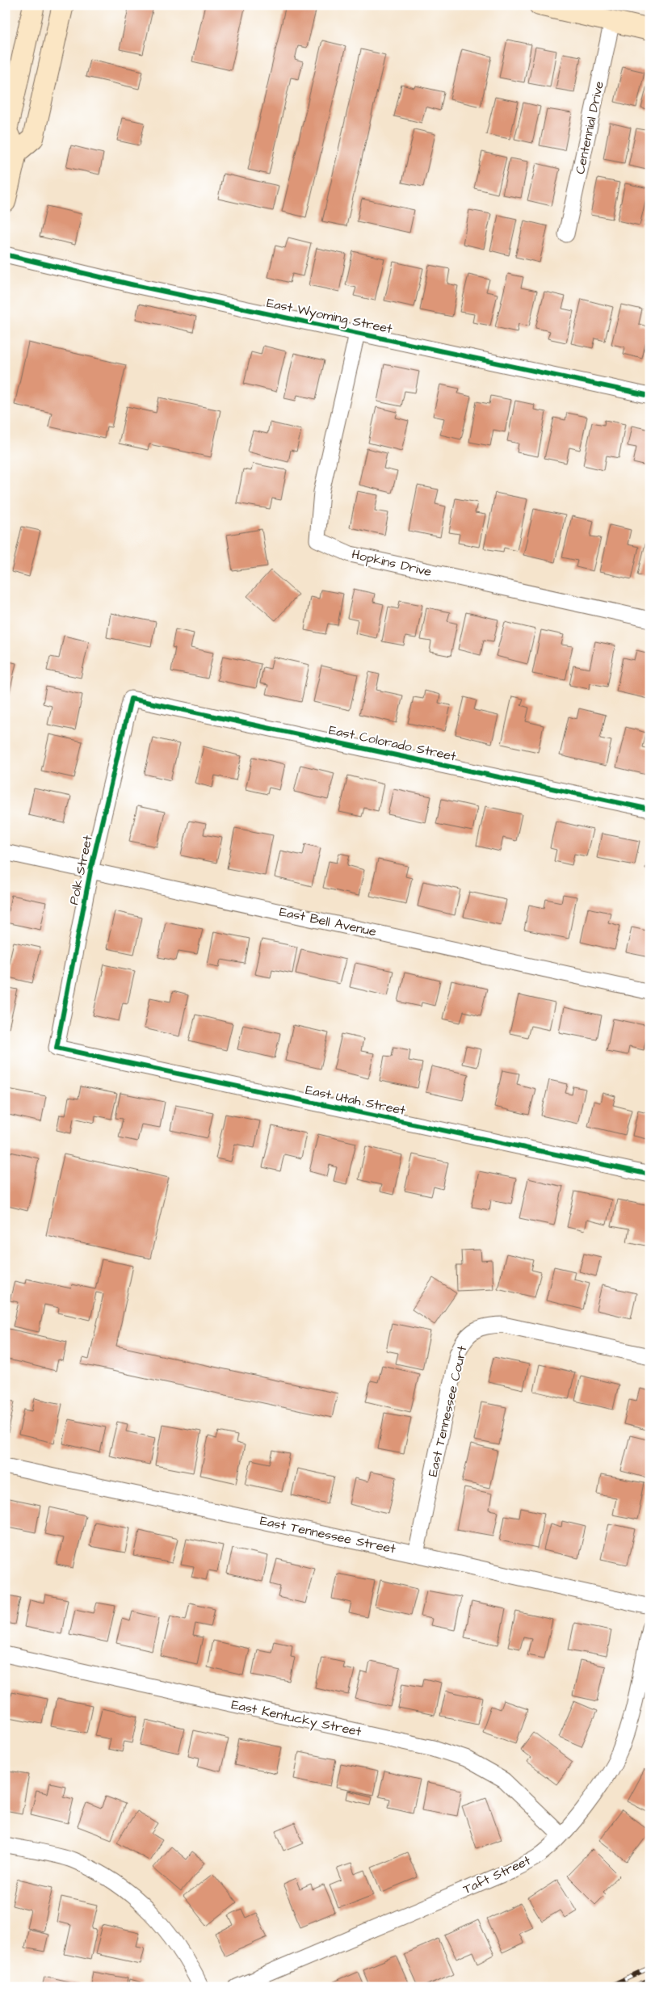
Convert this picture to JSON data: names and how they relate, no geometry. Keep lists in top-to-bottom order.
{
  "streets": {
    "street": [
      "Centennial Drive",
      "East Wyoming Street",
      "Hopkins Drive",
      "East Colorado Street",
      "Polk Street",
      "East Bell Avenue",
      "East Utah Street",
      "East Tennessee Court",
      "East Tennessee Street",
      "East Kentucky Street",
      "Taft Street"
    ]
  },
  "crossings": [
    ["East Wyoming Street", "Hopkins Drive"],
    ["East Colorado Street", "Polk Street"],
    ["Polk Street", "East Bell Avenue"],
    ["Polk Street", "East Utah Street"],
    ["East Tennessee Court", "East Tennessee Street"],
    ["East Kentucky Street", "Taft Street"]
  ]
}
